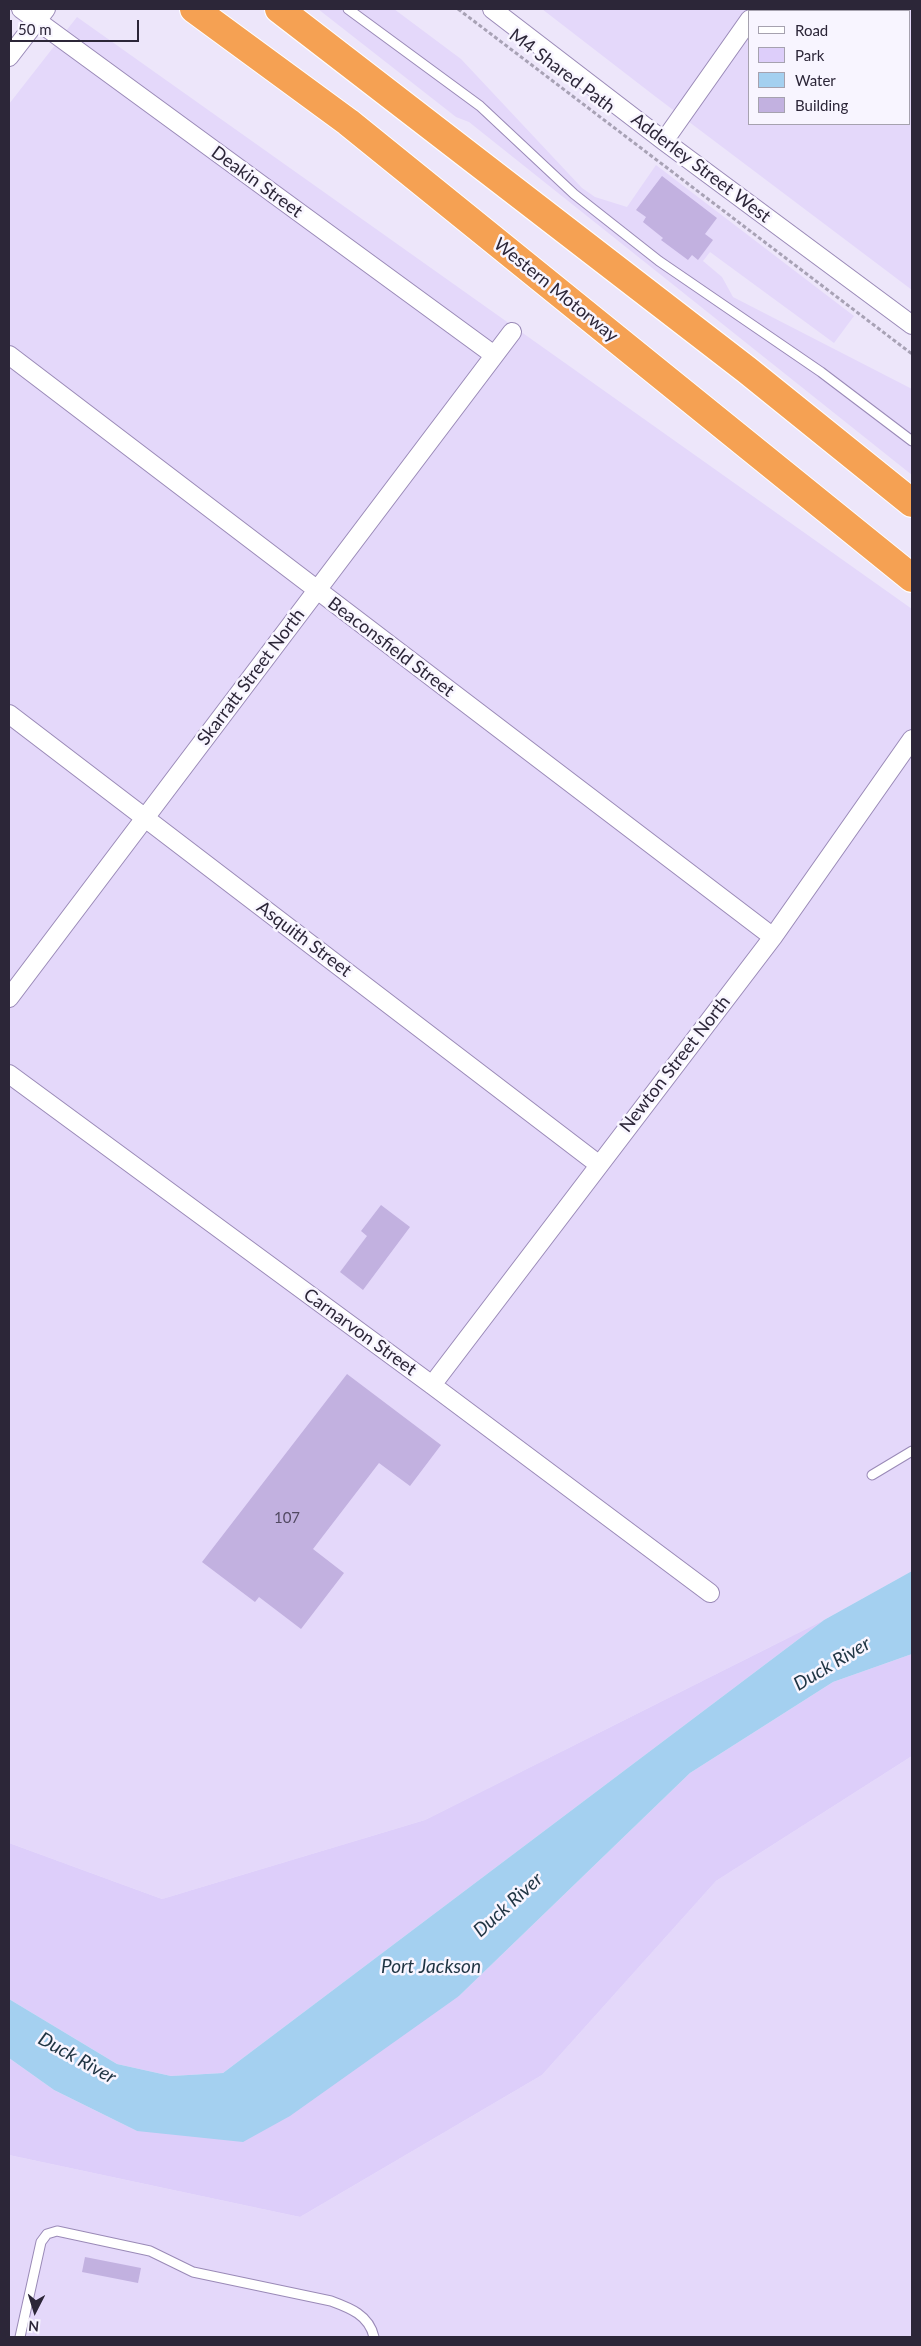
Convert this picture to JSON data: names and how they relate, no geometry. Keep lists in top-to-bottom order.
{
  "streets": {
    "highway": ["Western Motorway"],
    "street": [
      "Adderley Street West",
      "Deakin Street",
      "Beaconsfield Street",
      "Skarratt Street North",
      "Asquith Street",
      "Newton Street North",
      "Carnarvon Street"
    ],
    "path": ["M4 Shared Path"]
  },
  "crossings": [
    ["Deakin Street", "Skarratt Street North"],
    ["Beaconsfield Street", "Skarratt Street North"],
    ["Beaconsfield Street", "Newton Street North"],
    ["Skarratt Street North", "Asquith Street"],
    ["Asquith Street", "Newton Street North"],
    ["Newton Street North", "Carnarvon Street"]
  ],
  "water": ["Duck River", "Port Jackson"],
  "house_numbers": ["107"],
  "legend": [
    "Road",
    "Park",
    "Water",
    "Building"
  ],
  "scale_bar": "50 m",
  "north": "bottom"
}
